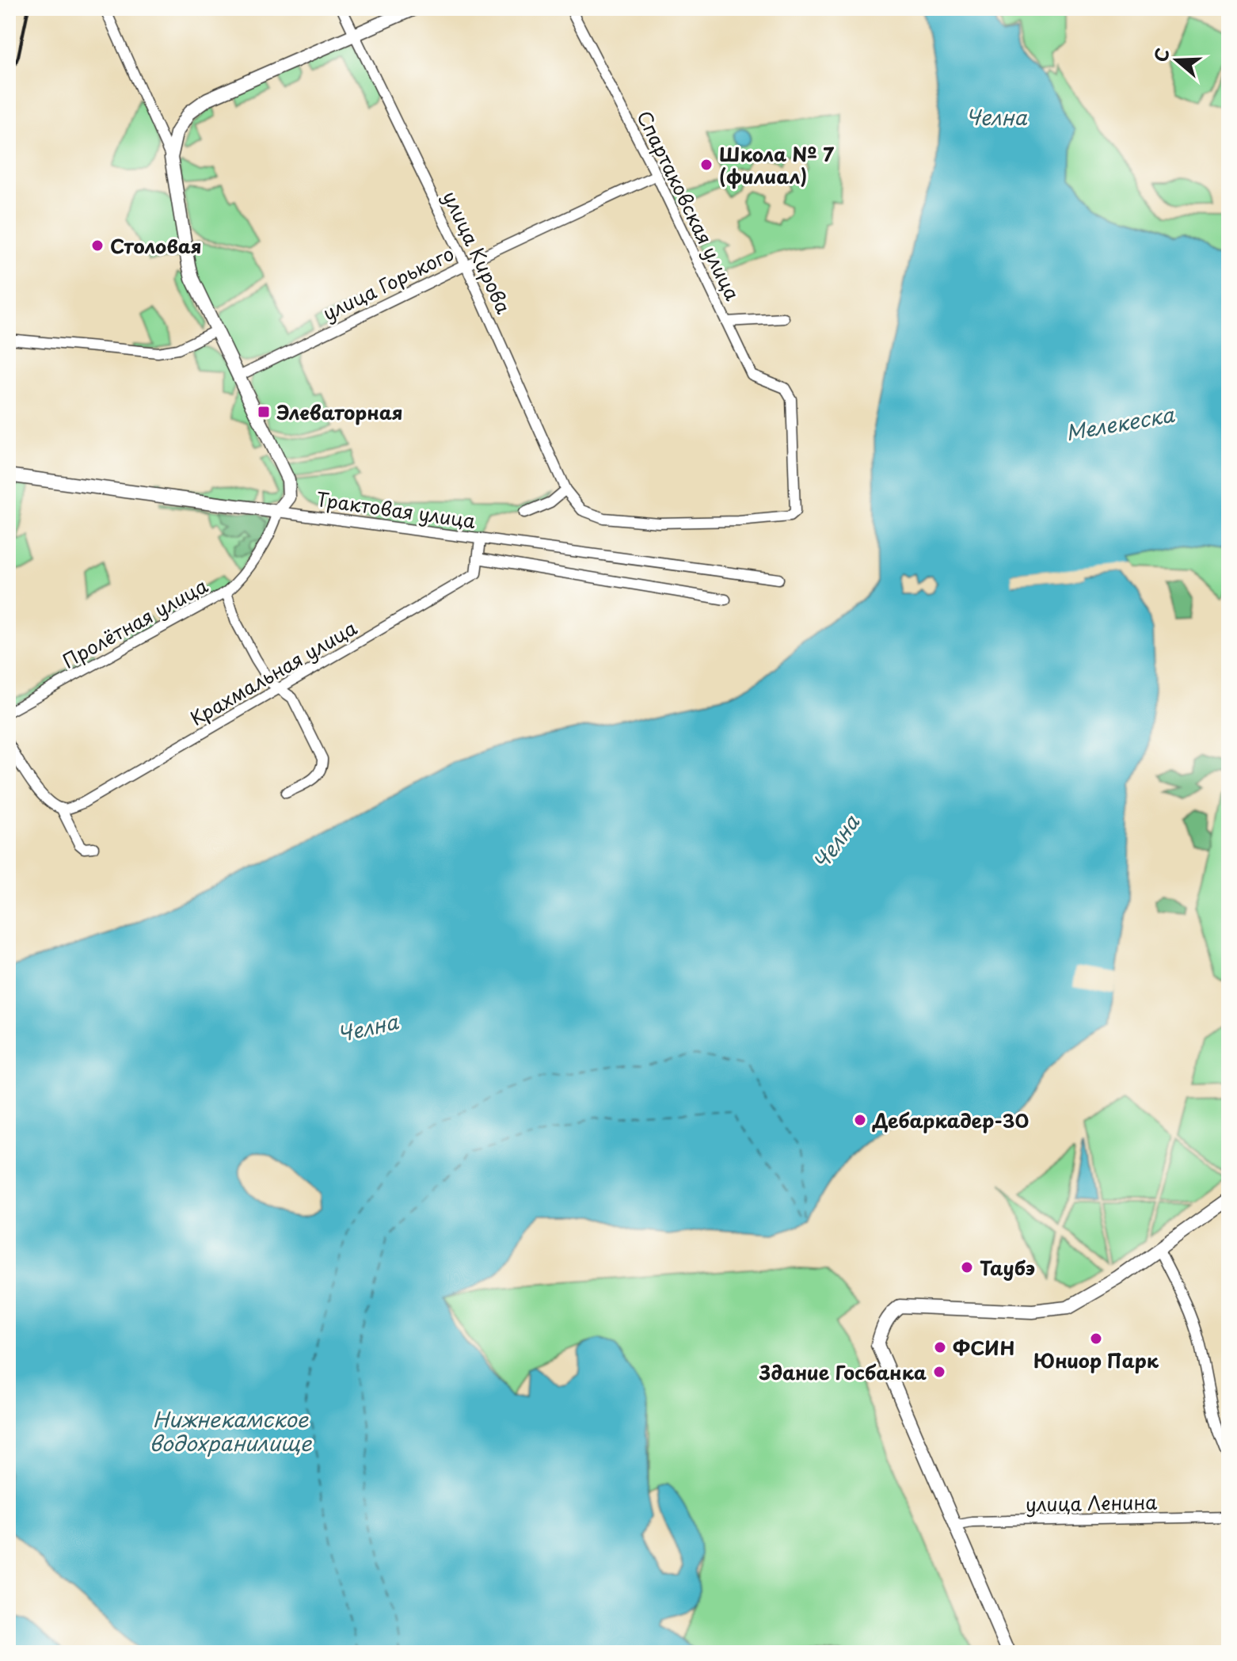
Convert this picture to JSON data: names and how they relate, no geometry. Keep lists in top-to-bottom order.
{
  "streets": {
    "street": [
      "Спартаковская улица",
      "улица Кирова",
      "улица Горького",
      "Трактовая улица",
      "Пролётная улица",
      "Крахмальная улица",
      "улица Ленина"
    ]
  },
  "crossings": [
    ["Спартаковская улица", "улица Кирова"],
    ["Спартаковская улица", "улица Горького"],
    ["улица Кирова", "улица Горького"],
    ["Трактовая улица", "Пролётная улица"],
    ["Трактовая улица", "Крахмальная улица"]
  ],
  "water": ["Челна", "Мелекеска", "Нижнекамское водохранилище"],
  "places": {
    "other": [
      "Школа № 7 (филиал)",
      "Столовая",
      "Дебаркадер-30",
      "Таубэ",
      "Юниор Парк",
      "ФСИН",
      "Здание Госбанка"
    ],
    "transit": ["Элеваторная"]
  },
  "north": "left"
}
